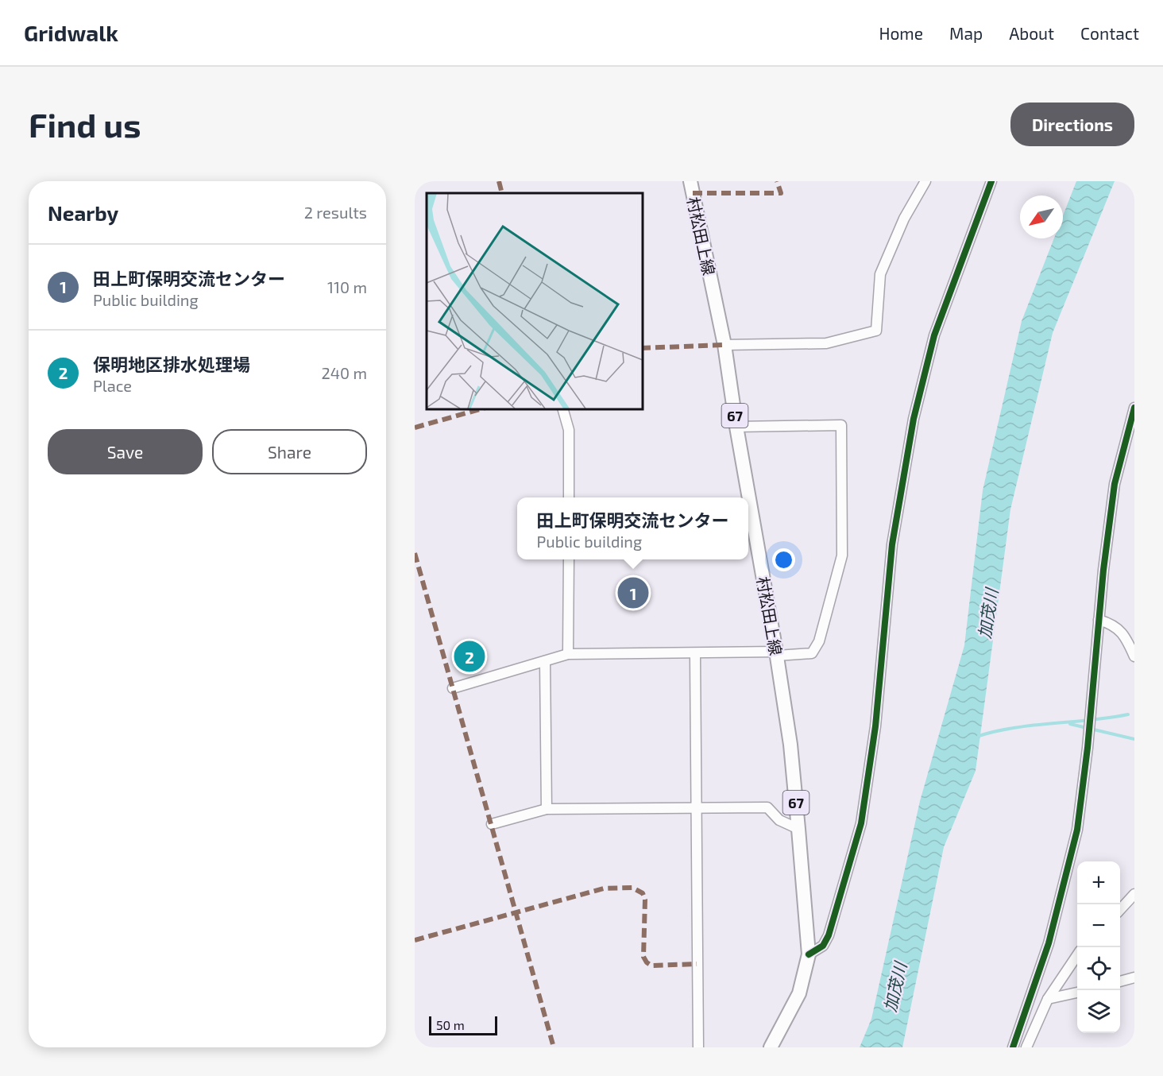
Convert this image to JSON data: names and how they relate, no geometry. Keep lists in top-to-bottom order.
{
  "streets": {
    "main road": ["村松田上線", "67"]
  },
  "water": ["加茂川"],
  "scale_bar": "50 m",
  "north": "bottom left",
  "page": {
    "header": "Gridwalk",
    "nav": [
      "Home",
      "Map",
      "About",
      "Contact"
    ],
    "buttons": [
      "Directions",
      ["Save", "Share"]
    ],
    "title": "Find us",
    "heading": ["Nearby", "2 results"],
    "list": [
      {
        "mark": "1",
        "name": "田上町保明交流センター",
        "note": "Public building",
        "value": "110 m"
      },
      {
        "mark": "2",
        "name": "保明地区排水処理場",
        "note": "Place",
        "value": "240 m"
      }
    ],
    "popup": ["田上町保明交流センター", "Public building"],
    "pins": ["1", "2"],
    "map_buttons": ["+", "−"],
    "scale": "50 m"
  }
}
